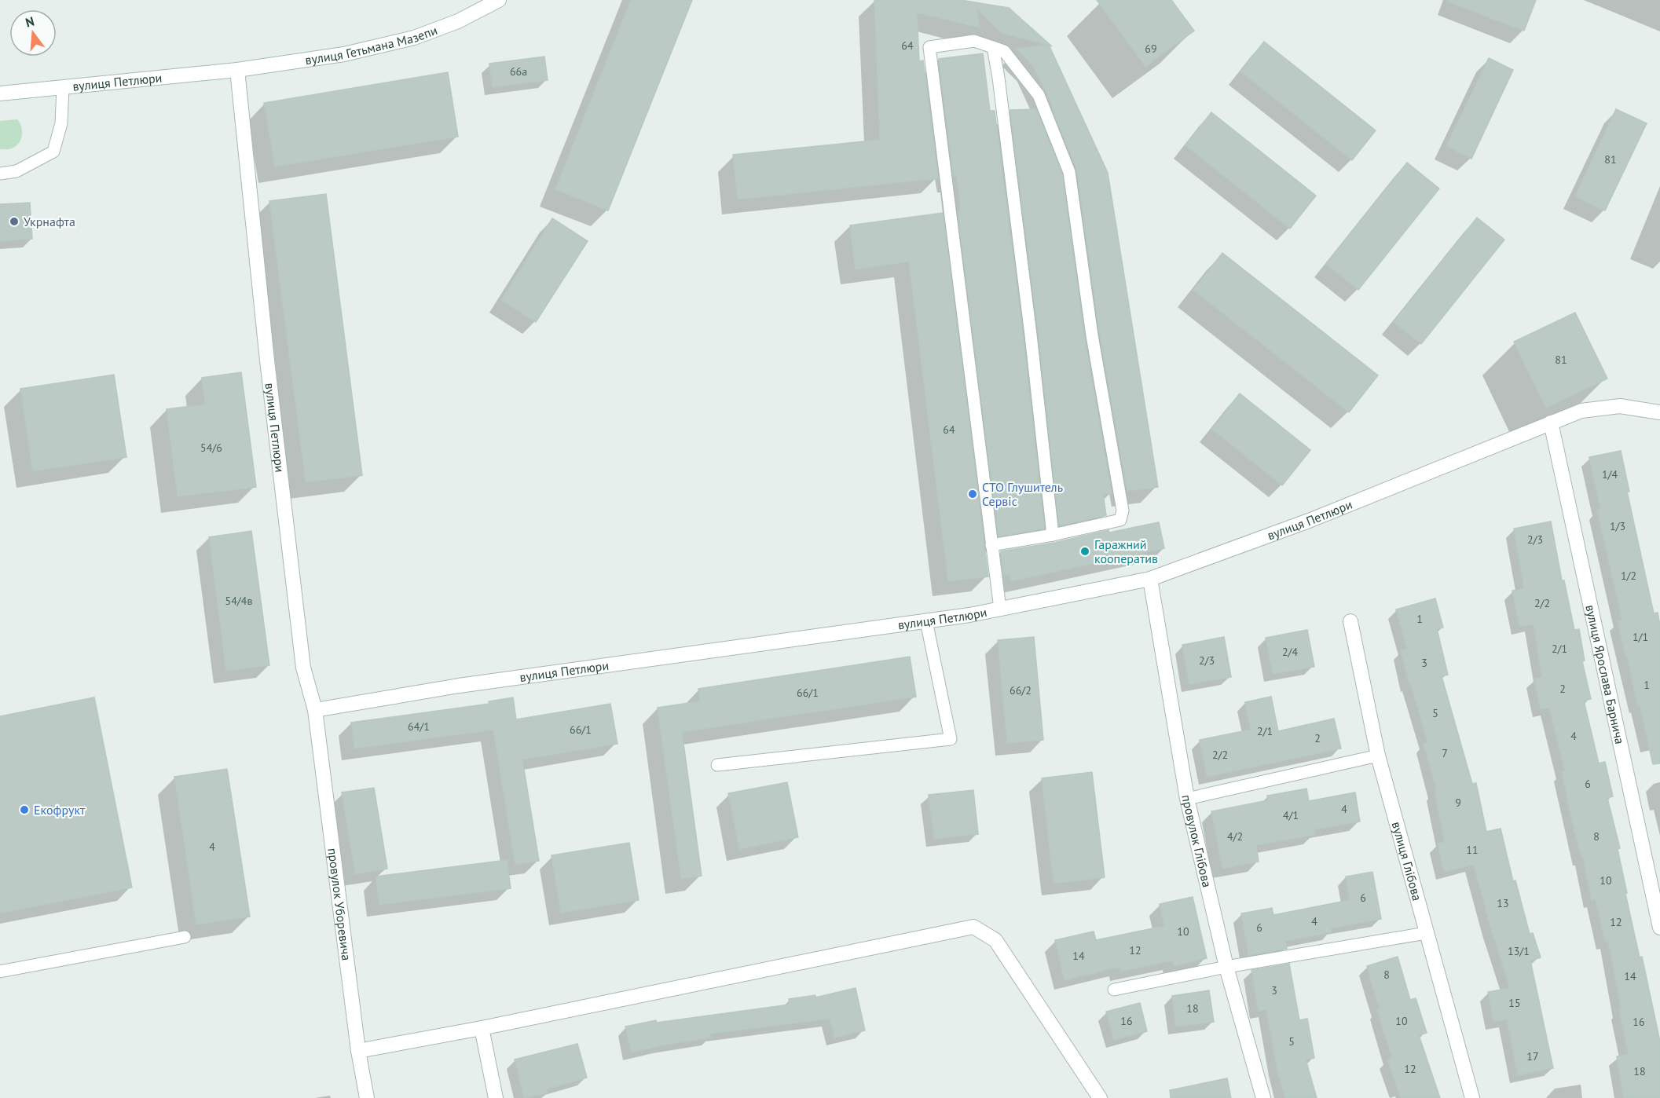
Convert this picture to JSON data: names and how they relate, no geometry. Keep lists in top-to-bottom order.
{
  "streets": {
    "street": [
      "вулиця Гетьмана Мазепи",
      "вулиця Петлюри",
      "вулиця Ярослава Барнича",
      "провулок Глібова",
      "вулиця Глібова",
      "провулок Уборевича"
    ]
  },
  "crossings": [
    ["вулиця Гетьмана Мазепи", "вулиця Петлюри"],
    ["вулиця Петлюри", "вулиця Ярослава Барнича"],
    ["вулиця Петлюри", "провулок Глібова"],
    ["вулиця Петлюри", "провулок Уборевича"]
  ],
  "places": [
    "Укрнафта",
    "СТО Глушитель Сервіс",
    "Гаражний кооператив",
    "Екофрукт"
  ],
  "house_numbers": [
    "64",
    "69",
    "66а",
    "81",
    "81",
    "64",
    "54/6",
    "1/4",
    "1/3",
    "2/3",
    "1/2",
    "54/4в",
    "2/2",
    "1",
    "1/1",
    "2/1",
    "2/4",
    "2/3",
    "3",
    "1",
    "2",
    "66/2",
    "66/1",
    "5",
    "64/1",
    "66/1",
    "2/1",
    "4",
    "2",
    "7",
    "2/2",
    "6",
    "9",
    "4",
    "4/1",
    "4/2",
    "8",
    "4",
    "11",
    "10",
    "6",
    "13",
    "4",
    "12",
    "6",
    "10",
    "12",
    "13/1",
    "14",
    "8",
    "14",
    "3",
    "15",
    "18",
    "16",
    "10",
    "16",
    "5",
    "17",
    "12",
    "18"
  ],
  "north": "top"
}
